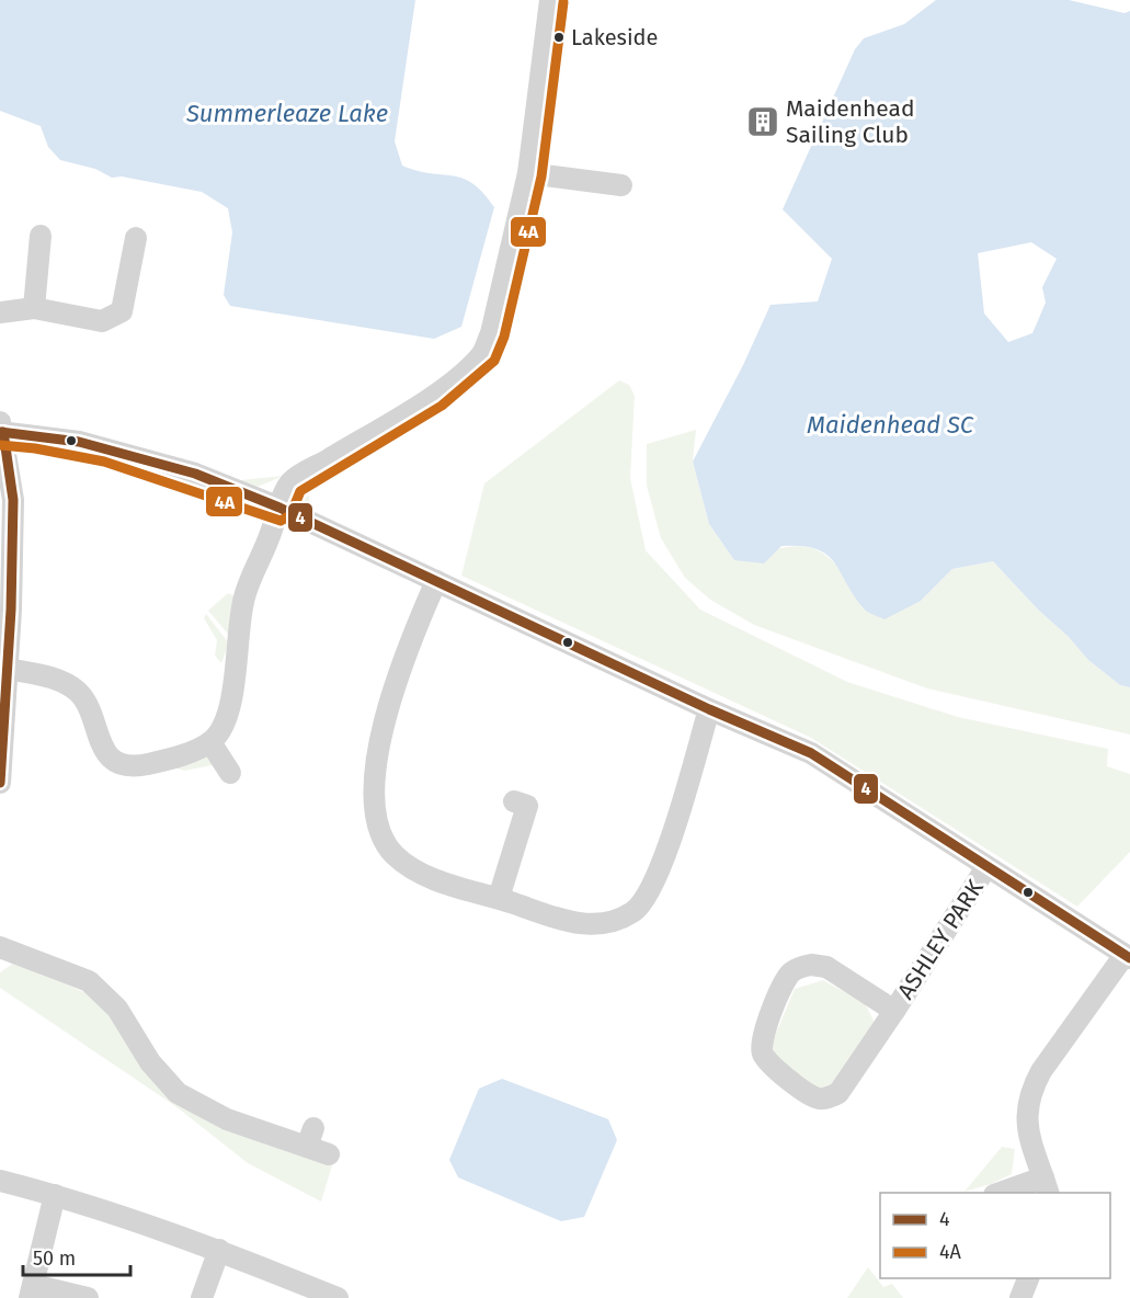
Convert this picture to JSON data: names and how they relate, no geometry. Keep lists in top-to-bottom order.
{
  "streets": {
    "street": ["ASHLEY PARK"]
  },
  "water": ["Summerleaze Lake", "Maidenhead SC"],
  "places": {
    "other": ["Lakeside"],
    "building": ["Maidenhead Sailing Club"]
  },
  "lines": ["transit line 4A", "transit line 4"],
  "legend": ["4", "4A"],
  "scale_bar": "50 m"
}
